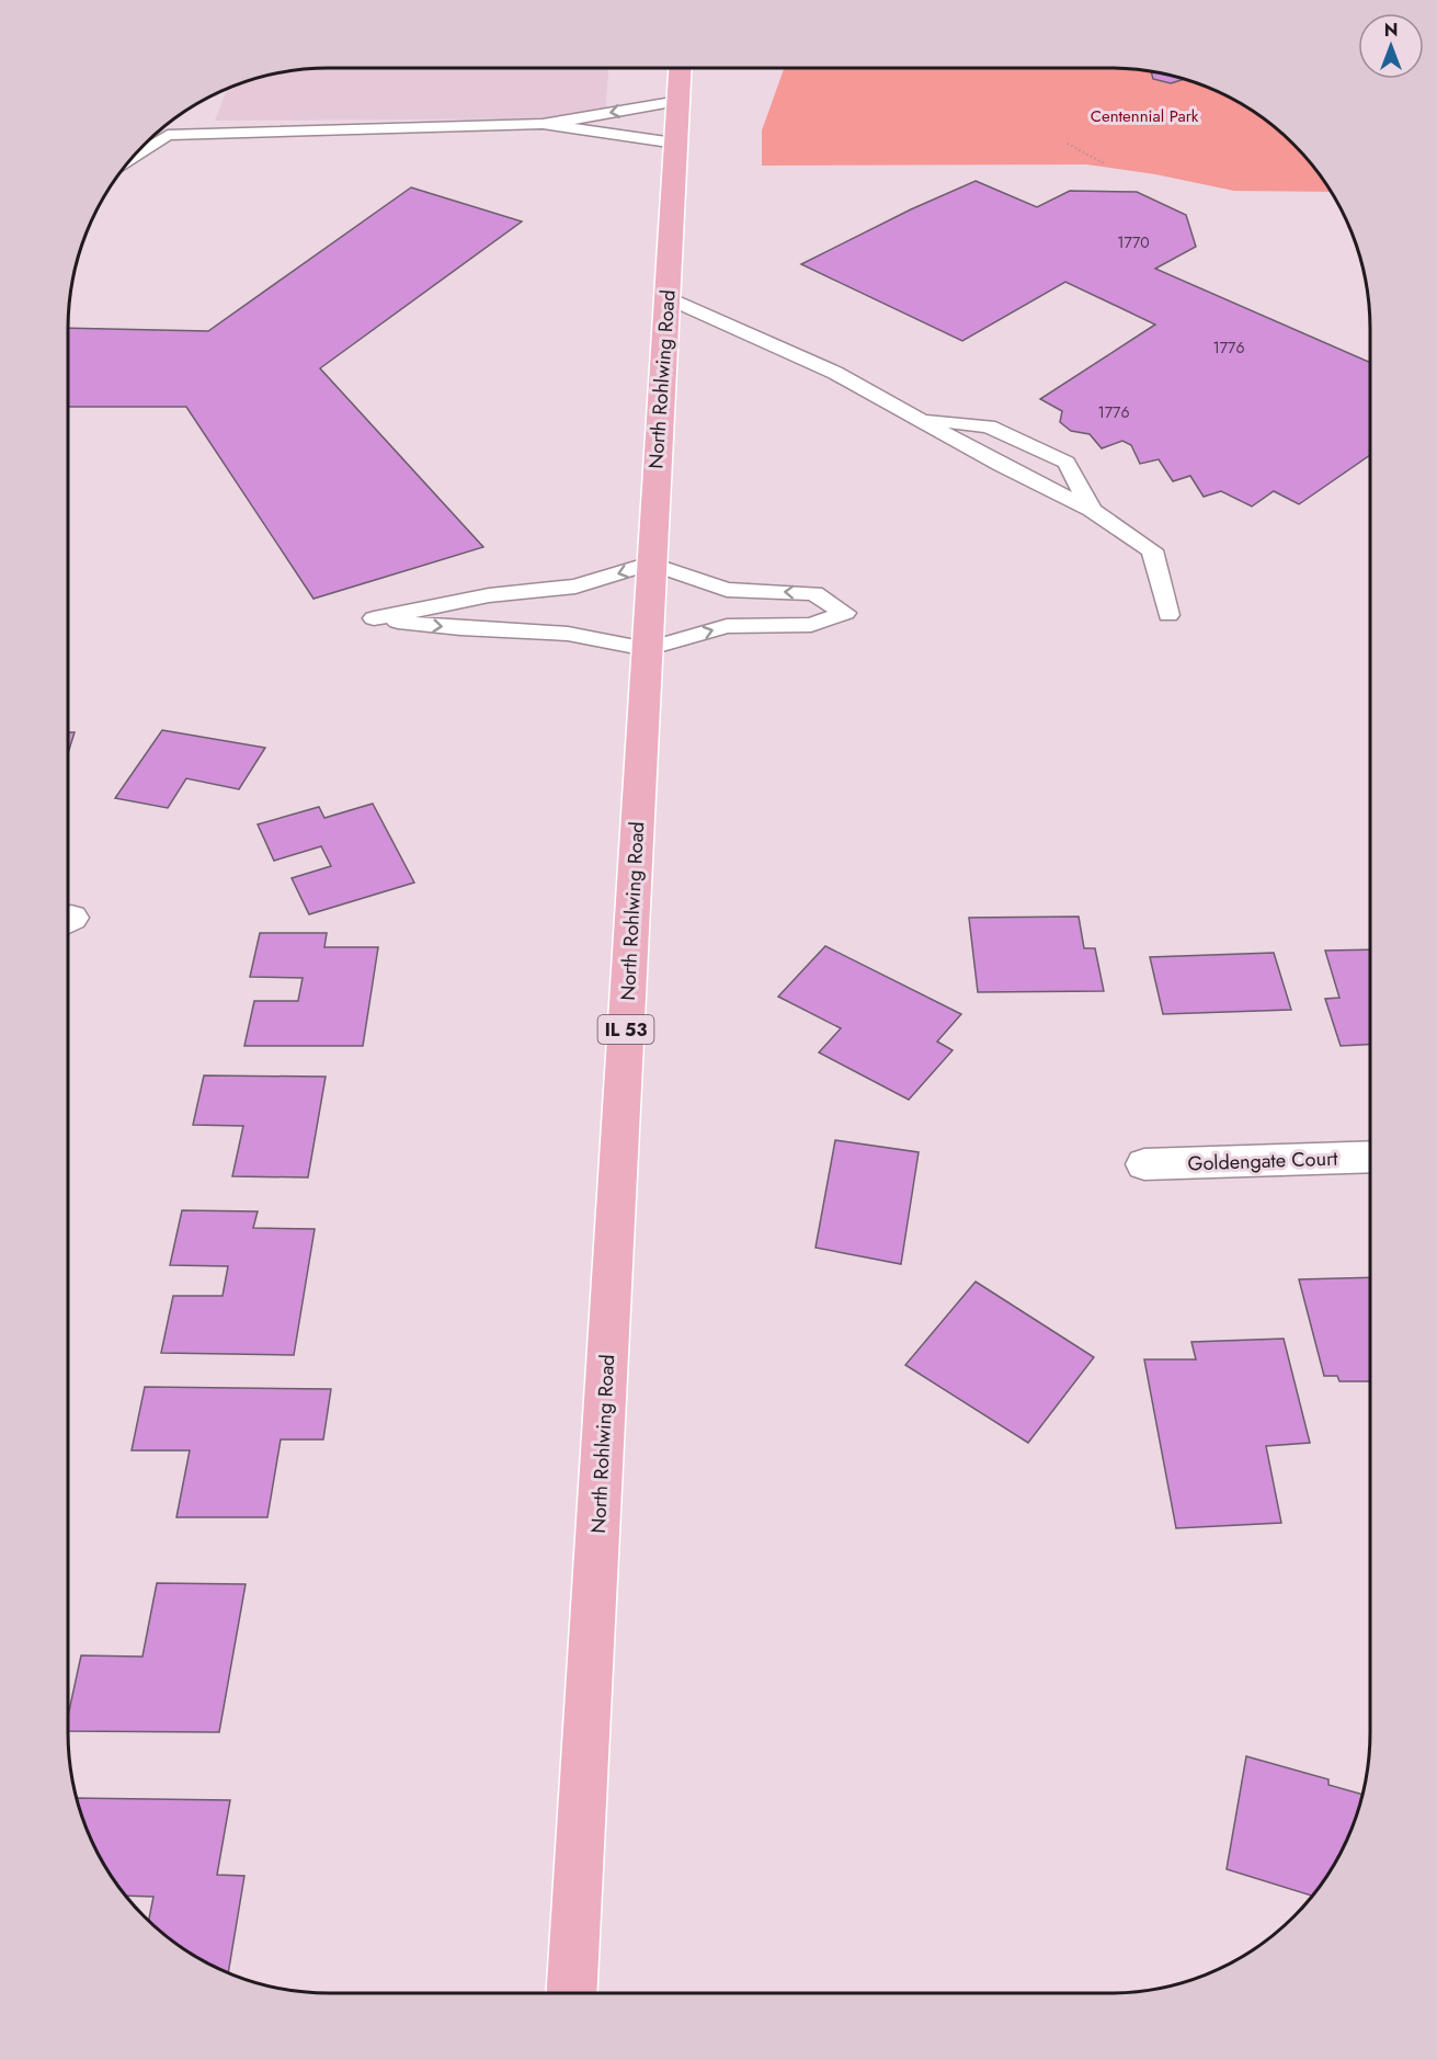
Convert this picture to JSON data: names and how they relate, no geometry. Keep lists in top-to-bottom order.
{
  "streets": {
    "main road": ["North Rohlwing Road", "IL 53"],
    "street": ["Goldengate Court"]
  },
  "parks": ["Centennial Park"],
  "house_numbers": ["1770", "1776", "1776"],
  "north": "top"
}
